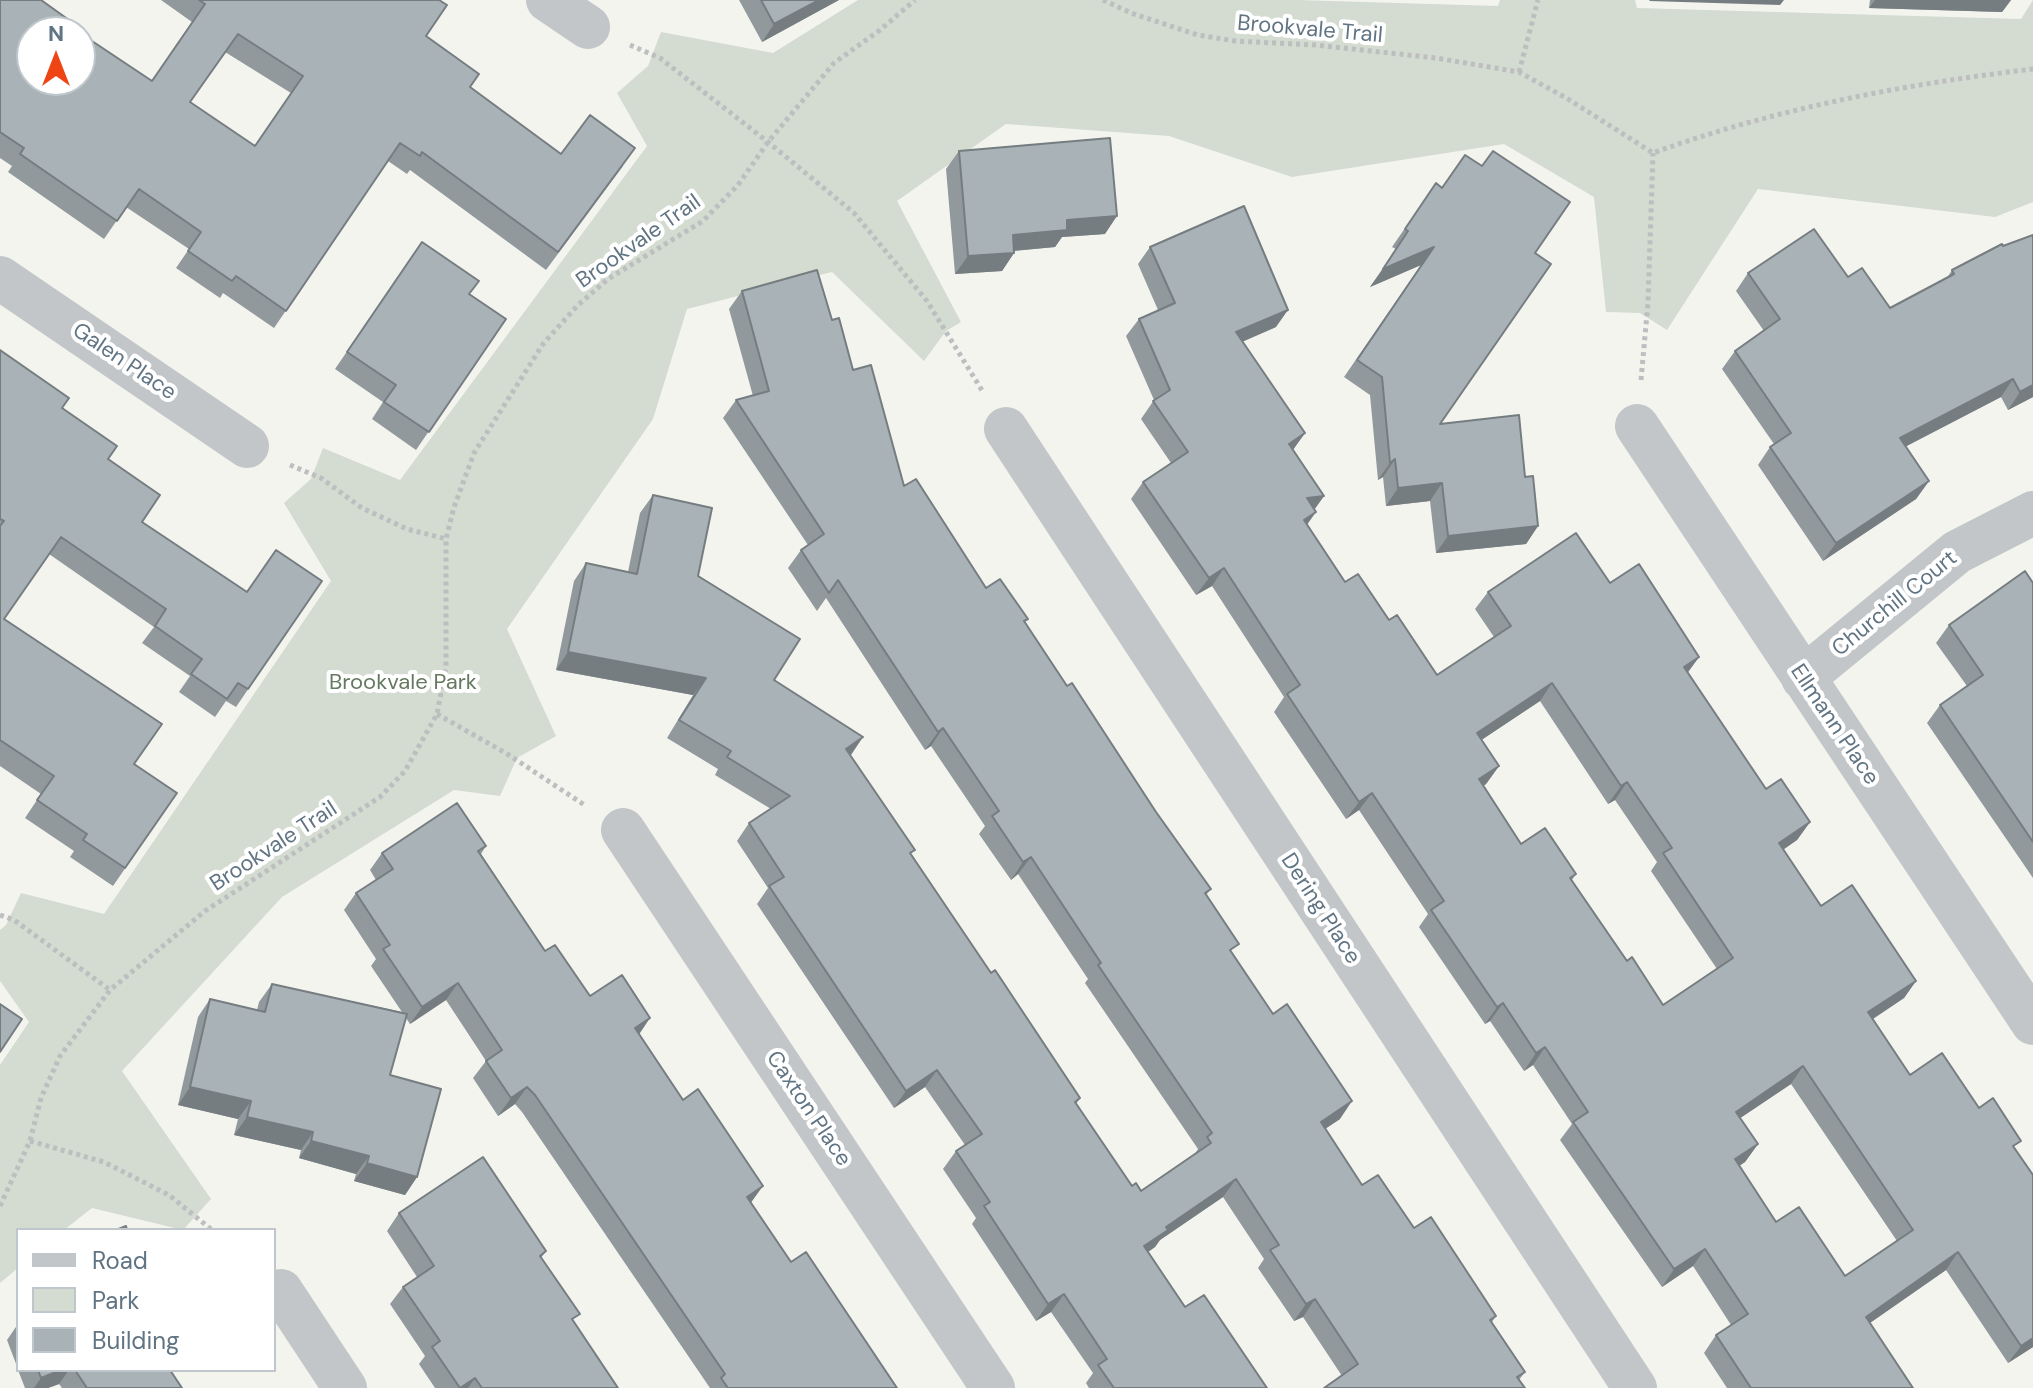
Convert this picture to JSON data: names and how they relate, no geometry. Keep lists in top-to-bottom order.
{
  "streets": {
    "street": [
      "Galen Place",
      "Churchill Court",
      "Ellmann Place",
      "Dering Place",
      "Caxton Place"
    ],
    "path": ["Brookvale Trail"]
  },
  "crossings": [
    ["Churchill Court", "Ellmann Place"]
  ],
  "parks": ["Brookvale Park"],
  "legend": ["Road", "Park", "Building"],
  "north": "top"
}
